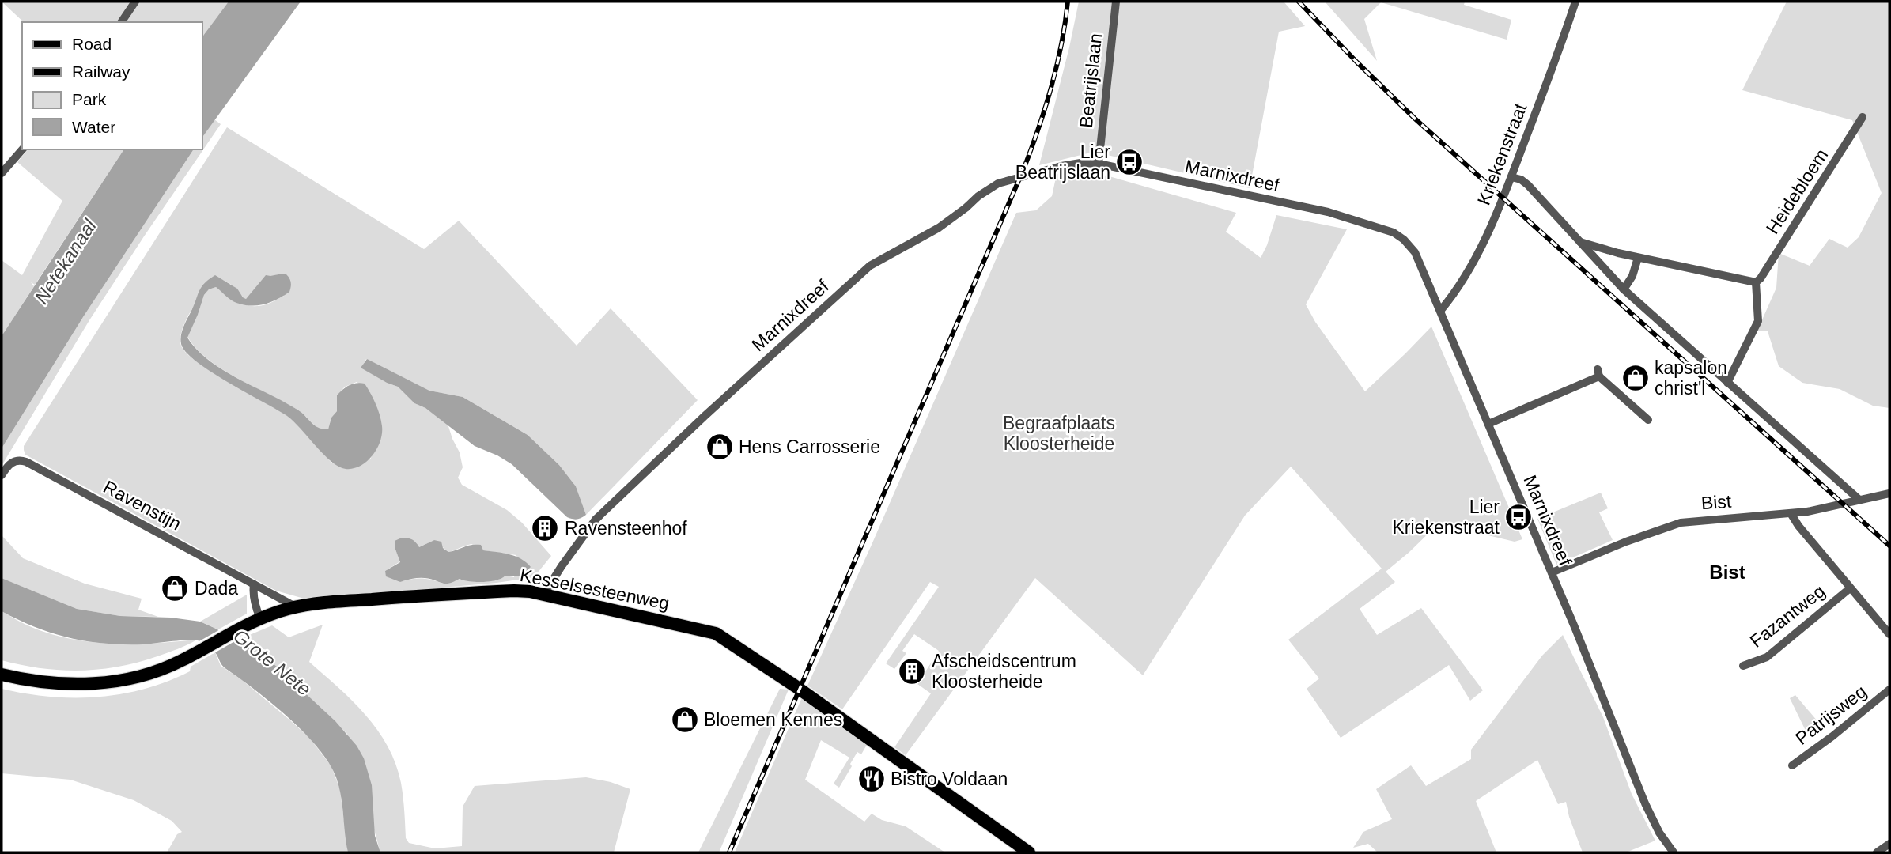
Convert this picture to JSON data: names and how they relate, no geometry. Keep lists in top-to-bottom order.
{
  "streets": {
    "main road": ["Kesselsesteenweg"],
    "street": [
      "Beatrijslaan",
      "Kriekenstraat",
      "Marnixdreef",
      "Heidebloem",
      "Bist",
      "Ravenstijn",
      "Fazantweg",
      "Patrijsweg"
    ]
  },
  "crossings": [
    ["Beatrijslaan", "Marnixdreef"],
    ["Kriekenstraat", "Marnixdreef"],
    ["Marnixdreef", "Bist"],
    ["Marnixdreef", "Kesselsesteenweg"],
    ["Ravenstijn", "Kesselsesteenweg"]
  ],
  "districts": ["Bist"],
  "water": ["Netekanaal", "Grote Nete"],
  "parks": ["Begraafplaats Kloosterheide"],
  "places": {
    "bus stop": ["Lier Beatrijslaan", "Lier Kriekenstraat"],
    "shop": [
      "kapsalon christ'l",
      "Hens Carrosserie",
      "Dada",
      "Bloemen Kennes"
    ],
    "building": ["Ravensteenhof", "Afscheidscentrum Kloosterheide"],
    "restaurant": ["Bistro Voldaan"]
  },
  "legend": [
    "Road",
    "Railway",
    "Park",
    "Water"
  ]
}
